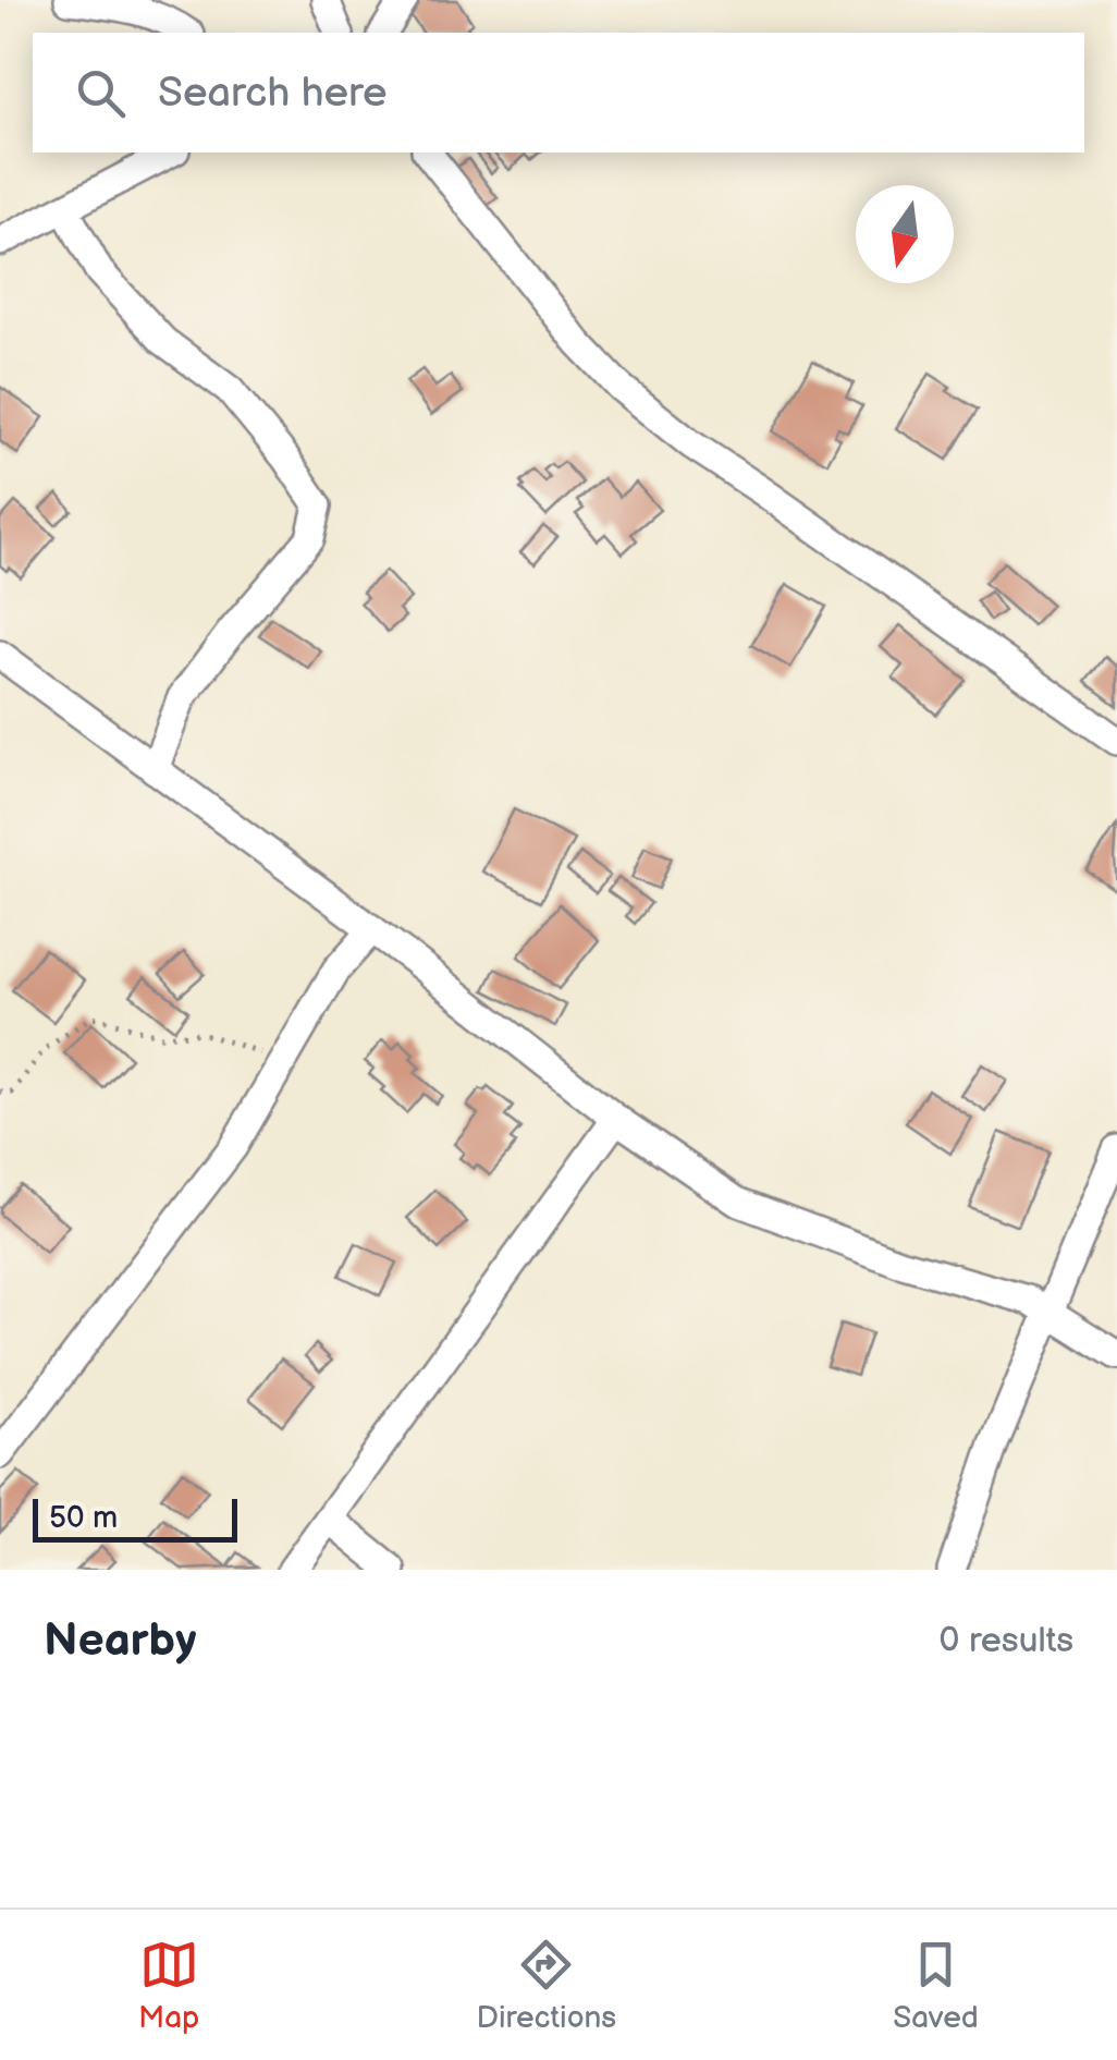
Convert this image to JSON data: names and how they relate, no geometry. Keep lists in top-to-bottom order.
{
  "scale_bar": "50 m",
  "north": "bottom",
  "page": {
    "search": "Search here",
    "scale": "50 m",
    "heading": ["Nearby", "0 results"],
    "nav": ["Map", "Directions", "Saved"]
  }
}
